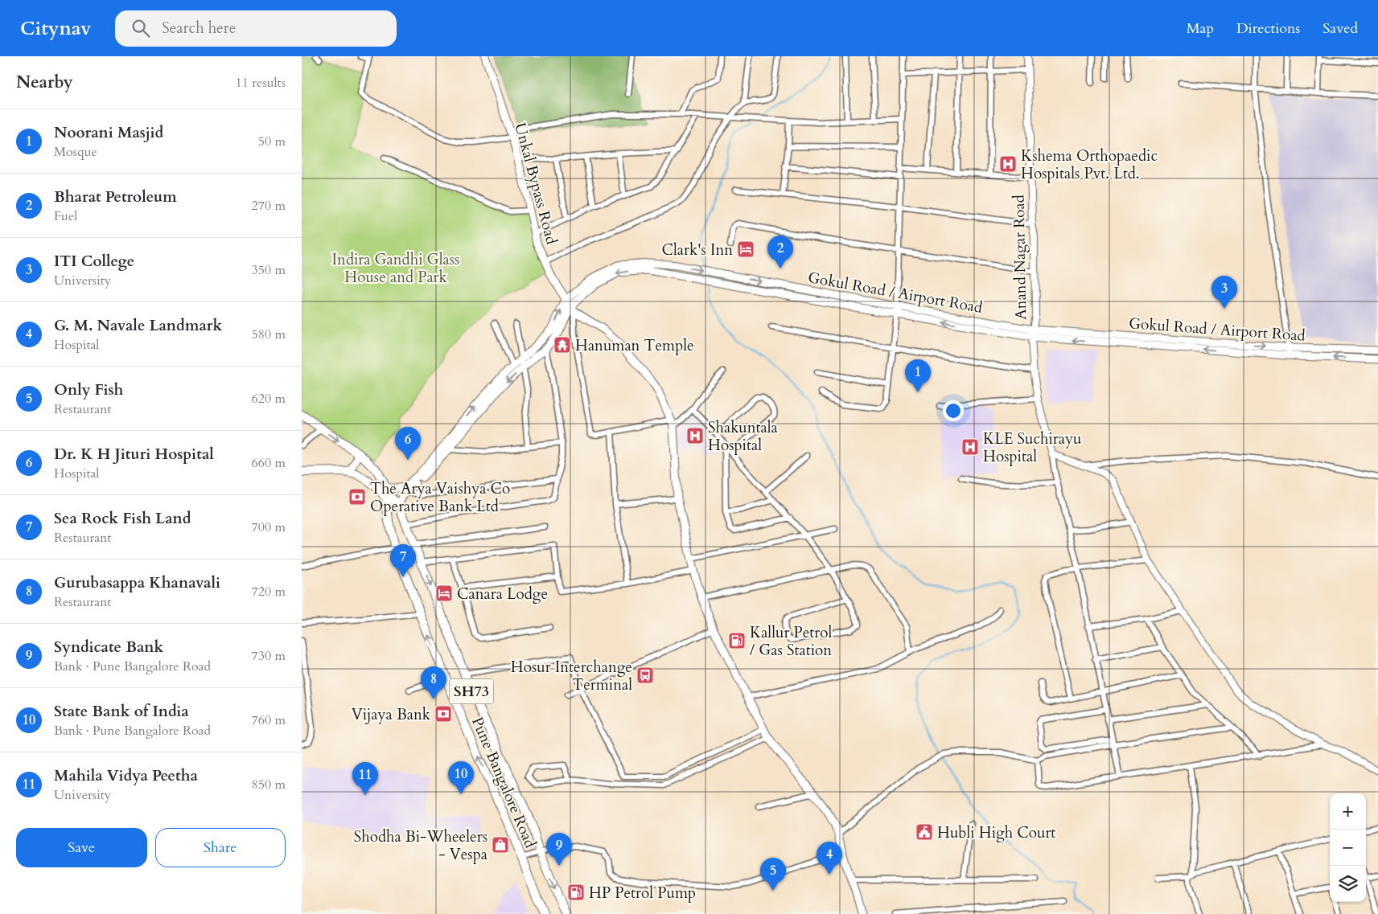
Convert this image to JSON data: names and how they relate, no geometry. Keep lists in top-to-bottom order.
{
  "streets": {
    "main road": [
      "Unkal Bypass Road",
      "Gokul Road / Airport Road",
      "SH73",
      "Pune Bangalore Road"
    ],
    "street": ["Anand Nagar Road"]
  },
  "crossings": [
    ["Unkal Bypass Road", "Gokul Road / Airport Road"],
    ["Anand Nagar Road", "Gokul Road / Airport Road"],
    ["Gokul Road / Airport Road", "Pune Bangalore Road"],
    ["SH73", "Pune Bangalore Road"]
  ],
  "parks": ["Indira Gandhi Glass House and Park"],
  "places": {
    "hospital": ["Kshema Orthopaedic Hospitals Pvt. Ltd.", "Shakuntala Hospital", "KLE Suchirayu Hospital"],
    "hotel": ["Clark's Inn", "Canara Lodge"],
    "temple": ["Hanuman Temple"],
    "bank": ["The Arya Vaishya Co Operative Bank Ltd", "Vijaya Bank"],
    "fuel station": ["Kallur Petrol / Gas Station", "HP Petrol Pump"],
    "bus stop": ["Hosur Interchange Terminal"],
    "public building": ["Hubli High Court"],
    "shop": ["Shodha Bi-Wheelers - Vespa"]
  },
  "page": {
    "header": "Citynav",
    "search": "Search here",
    "nav": ["Map", "Directions", "Saved"],
    "heading": ["Nearby", "11 results"],
    "list": [
      {
        "mark": "1",
        "name": "Noorani Masjid",
        "note": "Mosque",
        "value": "50 m"
      },
      {
        "mark": "2",
        "name": "Bharat Petroleum",
        "note": "Fuel",
        "value": "270 m"
      },
      {
        "mark": "3",
        "name": "ITI College",
        "note": "University",
        "value": "350 m"
      },
      {
        "mark": "4",
        "name": "G. M. Navale Landmark",
        "note": "Hospital",
        "value": "580 m"
      },
      {
        "mark": "5",
        "name": "Only Fish",
        "note": "Restaurant",
        "value": "620 m"
      },
      {
        "mark": "6",
        "name": "Dr. K H Jituri Hospital",
        "note": "Hospital",
        "value": "660 m"
      },
      {
        "mark": "7",
        "name": "Sea Rock Fish Land",
        "note": "Restaurant",
        "value": "700 m"
      },
      {
        "mark": "8",
        "name": "Gurubasappa Khanavali",
        "note": "Restaurant",
        "value": "720 m"
      },
      {
        "mark": "9",
        "name": "Syndicate Bank",
        "note": "Bank · Pune Bangalore Road",
        "value": "730 m"
      },
      {
        "mark": "10",
        "name": "State Bank of India",
        "note": "Bank · Pune Bangalore Road",
        "value": "760 m"
      },
      {
        "mark": "11",
        "name": "Mahila Vidya Peetha",
        "note": "University",
        "value": "850 m"
      }
    ],
    "pins": [
      "2",
      "3",
      "1",
      "6",
      "7",
      "8",
      "10",
      "11",
      "9",
      "4",
      "5"
    ],
    "map_buttons": ["+", "−"],
    "buttons": ["Save", "Share"]
  }
}
